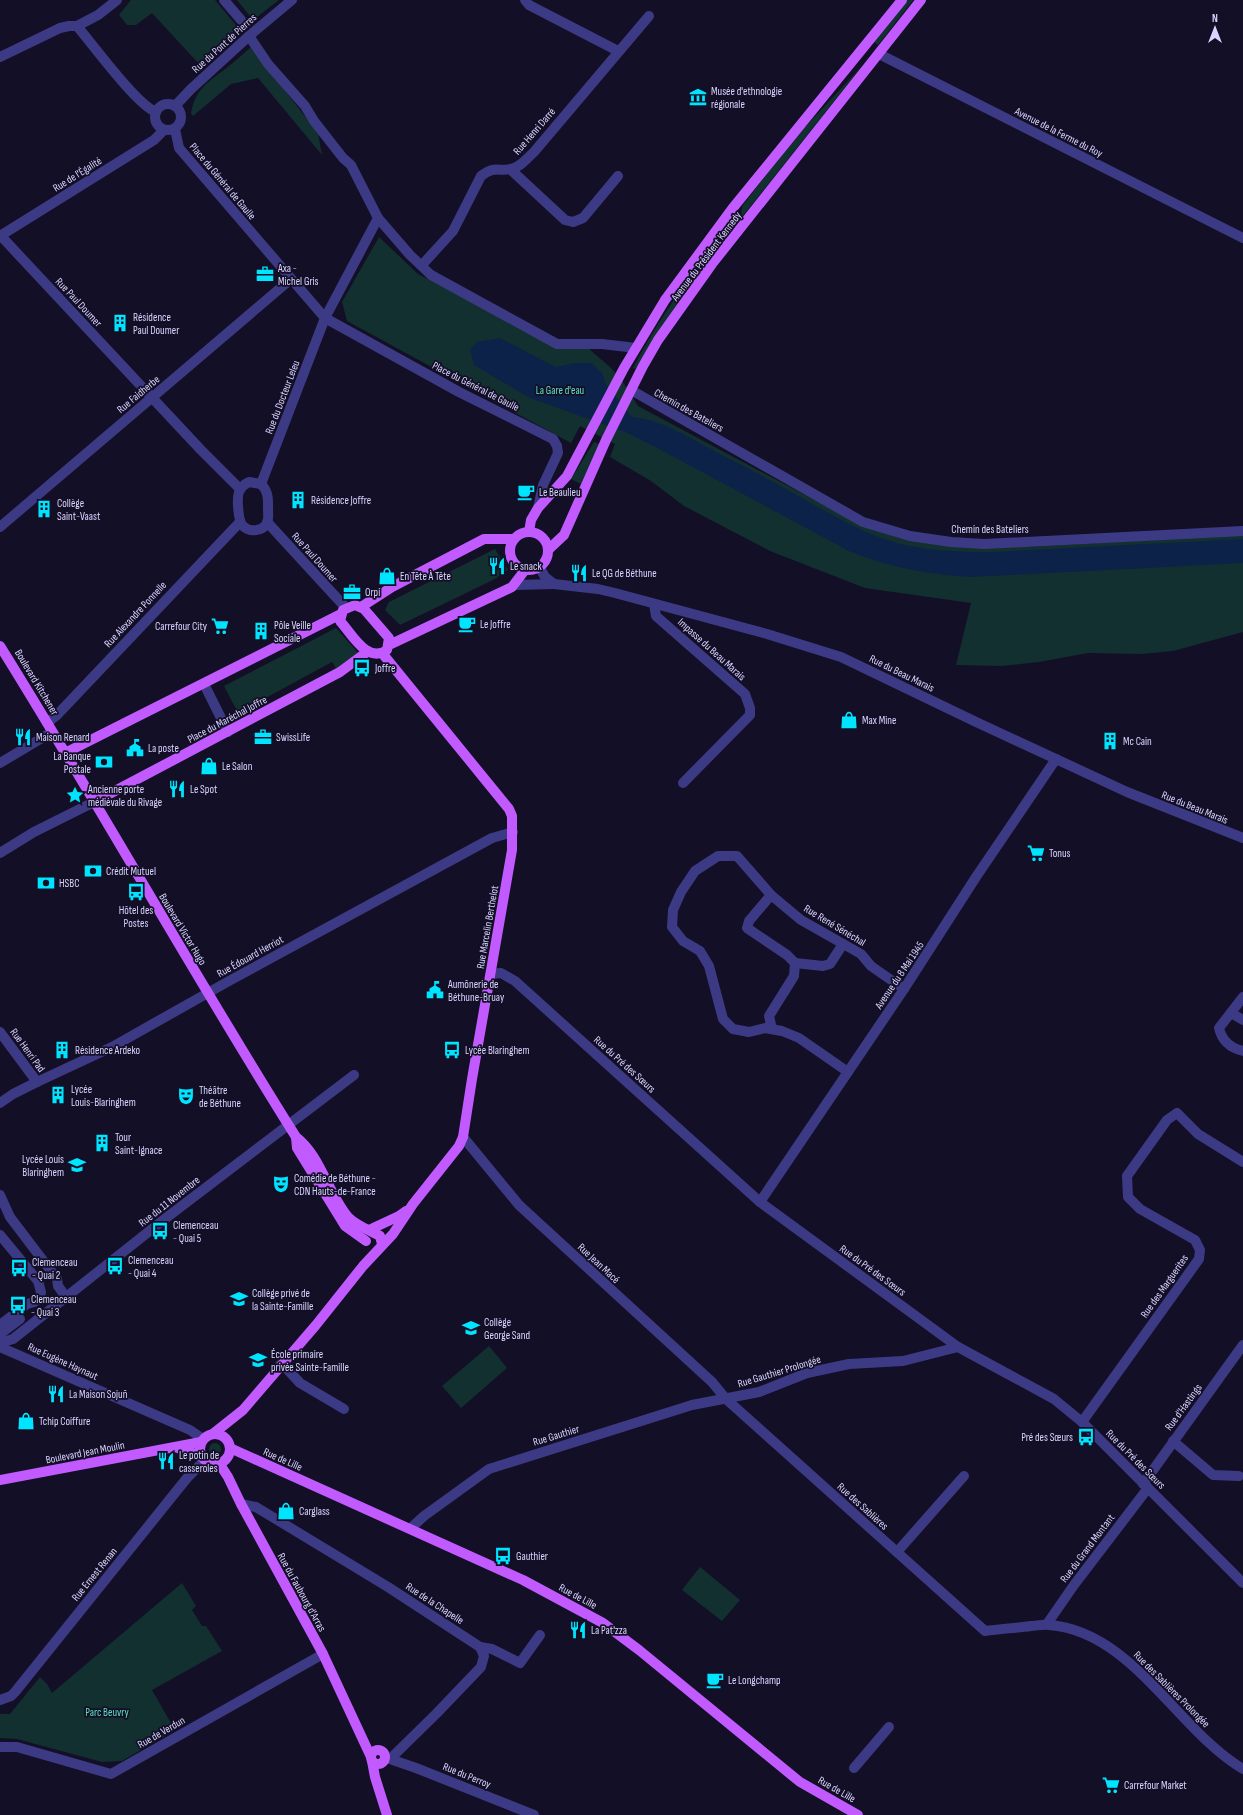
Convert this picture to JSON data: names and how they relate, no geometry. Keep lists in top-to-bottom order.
{
  "streets": {
    "main road": [
      "Avenue de la Ferme du Roy",
      "Avenue du Président Kennedy",
      "Boulevard Kitchener",
      "Place du Maréchal Joffre",
      "Rue Marcelin Berthelot",
      "Boulevard Victor Hugo",
      "Boulevard Jean Moulin",
      "Rue de Lille",
      "Rue du Faubourg d'Arras"
    ],
    "street": [
      "Rue du Pont de Pierres",
      "Rue Henri Darré",
      "Rue de l'Égalité",
      "Place du Général de Gaulle",
      "Rue Paul Doumer",
      "Rue Faidherbe",
      "Rue du Docteur Leleu",
      "Chemin des Bateliers",
      "Rue Alexandre Ponnelle",
      "Impasse du Beau Marais",
      "Rue du Beau Marais",
      "Rue René Sénéchal",
      "Rue Édouard Herriot",
      "Avenue du 8 Mai 1945",
      "Rue Henri Pad",
      "Rue du Pré des Sœurs",
      "Rue du 11 Novembre",
      "Rue Jean Macé",
      "Rue des Marguerites",
      "Rue Eugène Haynaut",
      "Rue Gauthier Prolongée",
      "Rue d'Hastings",
      "Rue Gauthier",
      "Rue des Sablières",
      "Rue du Grand Montant",
      "Rue Ernest Renan",
      "Rue de la Chapelle",
      "Rue des Sablières Prolongée",
      "Rue de Verdun",
      "Rue du Perroy"
    ]
  },
  "crossings": [
    ["Rue du Pont de Pierres", "Rue de l'Égalité"],
    ["Rue du Pont de Pierres", "Place du Général de Gaulle"],
    ["Avenue de la Ferme du Roy", "Avenue du Président Kennedy"],
    ["Rue de l'Égalité", "Place du Général de Gaulle"],
    ["Rue de l'Égalité", "Rue Paul Doumer"],
    ["Place du Général de Gaulle", "Avenue du Président Kennedy"],
    ["Place du Général de Gaulle", "Rue Faidherbe"],
    ["Place du Général de Gaulle", "Rue du Docteur Leleu"],
    ["Avenue du Président Kennedy", "Chemin des Bateliers"],
    ["Rue Paul Doumer", "Rue Faidherbe"],
    ["Rue Paul Doumer", "Rue du Docteur Leleu"],
    ["Rue Paul Doumer", "Rue Alexandre Ponnelle"],
    ["Rue du Docteur Leleu", "Rue Alexandre Ponnelle"],
    ["Rue Alexandre Ponnelle", "Boulevard Kitchener"],
    ["Rue Alexandre Ponnelle", "Boulevard Victor Hugo"],
    ["Impasse du Beau Marais", "Rue du Beau Marais"],
    ["Rue du Beau Marais", "Avenue du 8 Mai 1945"],
    ["Boulevard Kitchener", "Boulevard Victor Hugo"],
    ["Place du Maréchal Joffre", "Boulevard Victor Hugo"],
    ["Rue René Sénéchal", "Avenue du 8 Mai 1945"],
    ["Rue Marcelin Berthelot", "Boulevard Victor Hugo"],
    ["Rue Marcelin Berthelot", "Rue Édouard Herriot"],
    ["Rue Marcelin Berthelot", "Rue du Pré des Sœurs"],
    ["Rue Marcelin Berthelot", "Rue Jean Macé"],
    ["Rue Marcelin Berthelot", "Rue Eugène Haynaut"],
    ["Rue Marcelin Berthelot", "Boulevard Jean Moulin"],
    ["Rue Marcelin Berthelot", "Rue de Lille"],
    ["Rue Marcelin Berthelot", "Rue Ernest Renan"],
    ["Rue Marcelin Berthelot", "Rue du Faubourg d'Arras"],
    ["Boulevard Victor Hugo", "Rue Édouard Herriot"],
    ["Boulevard Victor Hugo", "Rue du 11 Novembre"],
    ["Rue Édouard Herriot", "Rue Henri Pad"],
    ["Avenue du 8 Mai 1945", "Rue du Pré des Sœurs"],
    ["Rue du Pré des Sœurs", "Rue des Marguerites"],
    ["Rue du Pré des Sœurs", "Rue Gauthier Prolongée"],
    ["Rue du Pré des Sœurs", "Rue d'Hastings"],
    ["Rue du Pré des Sœurs", "Rue du Grand Montant"],
    ["Rue Jean Macé", "Rue Gauthier Prolongée"],
    ["Rue Jean Macé", "Rue Gauthier"],
    ["Rue Jean Macé", "Rue des Sablières"],
    ["Rue Eugène Haynaut", "Boulevard Jean Moulin"],
    ["Rue Eugène Haynaut", "Rue de Lille"],
    ["Rue Eugène Haynaut", "Rue Ernest Renan"],
    ["Rue Eugène Haynaut", "Rue du Faubourg d'Arras"],
    ["Rue Gauthier Prolongée", "Rue Gauthier"],
    ["Rue Gauthier Prolongée", "Rue des Sablières"],
    ["Rue d'Hastings", "Rue du Grand Montant"],
    ["Rue Gauthier", "Rue de Lille"],
    ["Rue Gauthier", "Rue des Sablières"],
    ["Boulevard Jean Moulin", "Rue de Lille"],
    ["Boulevard Jean Moulin", "Rue Ernest Renan"],
    ["Boulevard Jean Moulin", "Rue du Faubourg d'Arras"],
    ["Rue de Lille", "Rue Ernest Renan"],
    ["Rue de Lille", "Rue du Faubourg d'Arras"],
    ["Rue des Sablières", "Rue des Sablières Prolongée"],
    ["Rue du Grand Montant", "Rue des Sablières Prolongée"],
    ["Rue Ernest Renan", "Rue du Faubourg d'Arras"],
    ["Rue du Faubourg d'Arras", "Rue de la Chapelle"],
    ["Rue du Faubourg d'Arras", "Rue de Verdun"],
    ["Rue du Faubourg d'Arras", "Rue du Perroy"]
  ],
  "parks": ["La Gare d'eau", "Parc Beuvry"],
  "places": {
    "museum": ["Musée d'ethnologie régionale"],
    "office": ["Axa - Michel Gris", "Orpi", "SwissLife"],
    "building": [
      "Résidence Paul Doumer",
      "Résidence Joffre",
      "Collège Saint-Vaast",
      "Pôle Veille Sociale",
      "Mc Cain",
      "Résidence Ardeko",
      "Lycée Louis-Blaringhem",
      "Tour Saint-Ignace"
    ],
    "cafe": ["Le Beaulieu", "Le Joffre", "Le Longchamp"],
    "restaurant": [
      "Le snack",
      "Le QG de Béthune",
      "Maison Renard",
      "Le Spot",
      "La Maison Sojuñ",
      "Le potin de casseroles",
      "La Pat'zza"
    ],
    "shop": [
      "En Tête À Tête",
      "Max Mine",
      "Le Salon",
      "Tchip Coiffure",
      "Carglass"
    ],
    "supermarket": ["Carrefour City", "Tonus", "Carrefour Market"],
    "bus stop": [
      "Joffre",
      "Hôtel des Postes",
      "Lycée Blaringhem",
      "Clemenceau - Quai 5",
      "Clemenceau - Quai 4",
      "Clemenceau - Quai 2",
      "Clemenceau - Quai 3",
      "Pré des Sœurs",
      "Gauthier"
    ],
    "public building": ["La poste", "Aumônerie de Béthune-Bruay"],
    "bank": ["La Banque Postale", "Crédit Mutuel", "HSBC"],
    "place": ["Ancienne porte médiévale du Rivage"],
    "theatre": ["Théâtre de Béthune", "Comédie de Béthune - CDN Hauts-de-France"],
    "school or university": [
      "Lycée Louis Blaringhem",
      "Collège privé de la Sainte-Famille",
      "Collège George Sand",
      "École primaire privée Sainte-Famille"
    ]
  },
  "north": "top"
}
